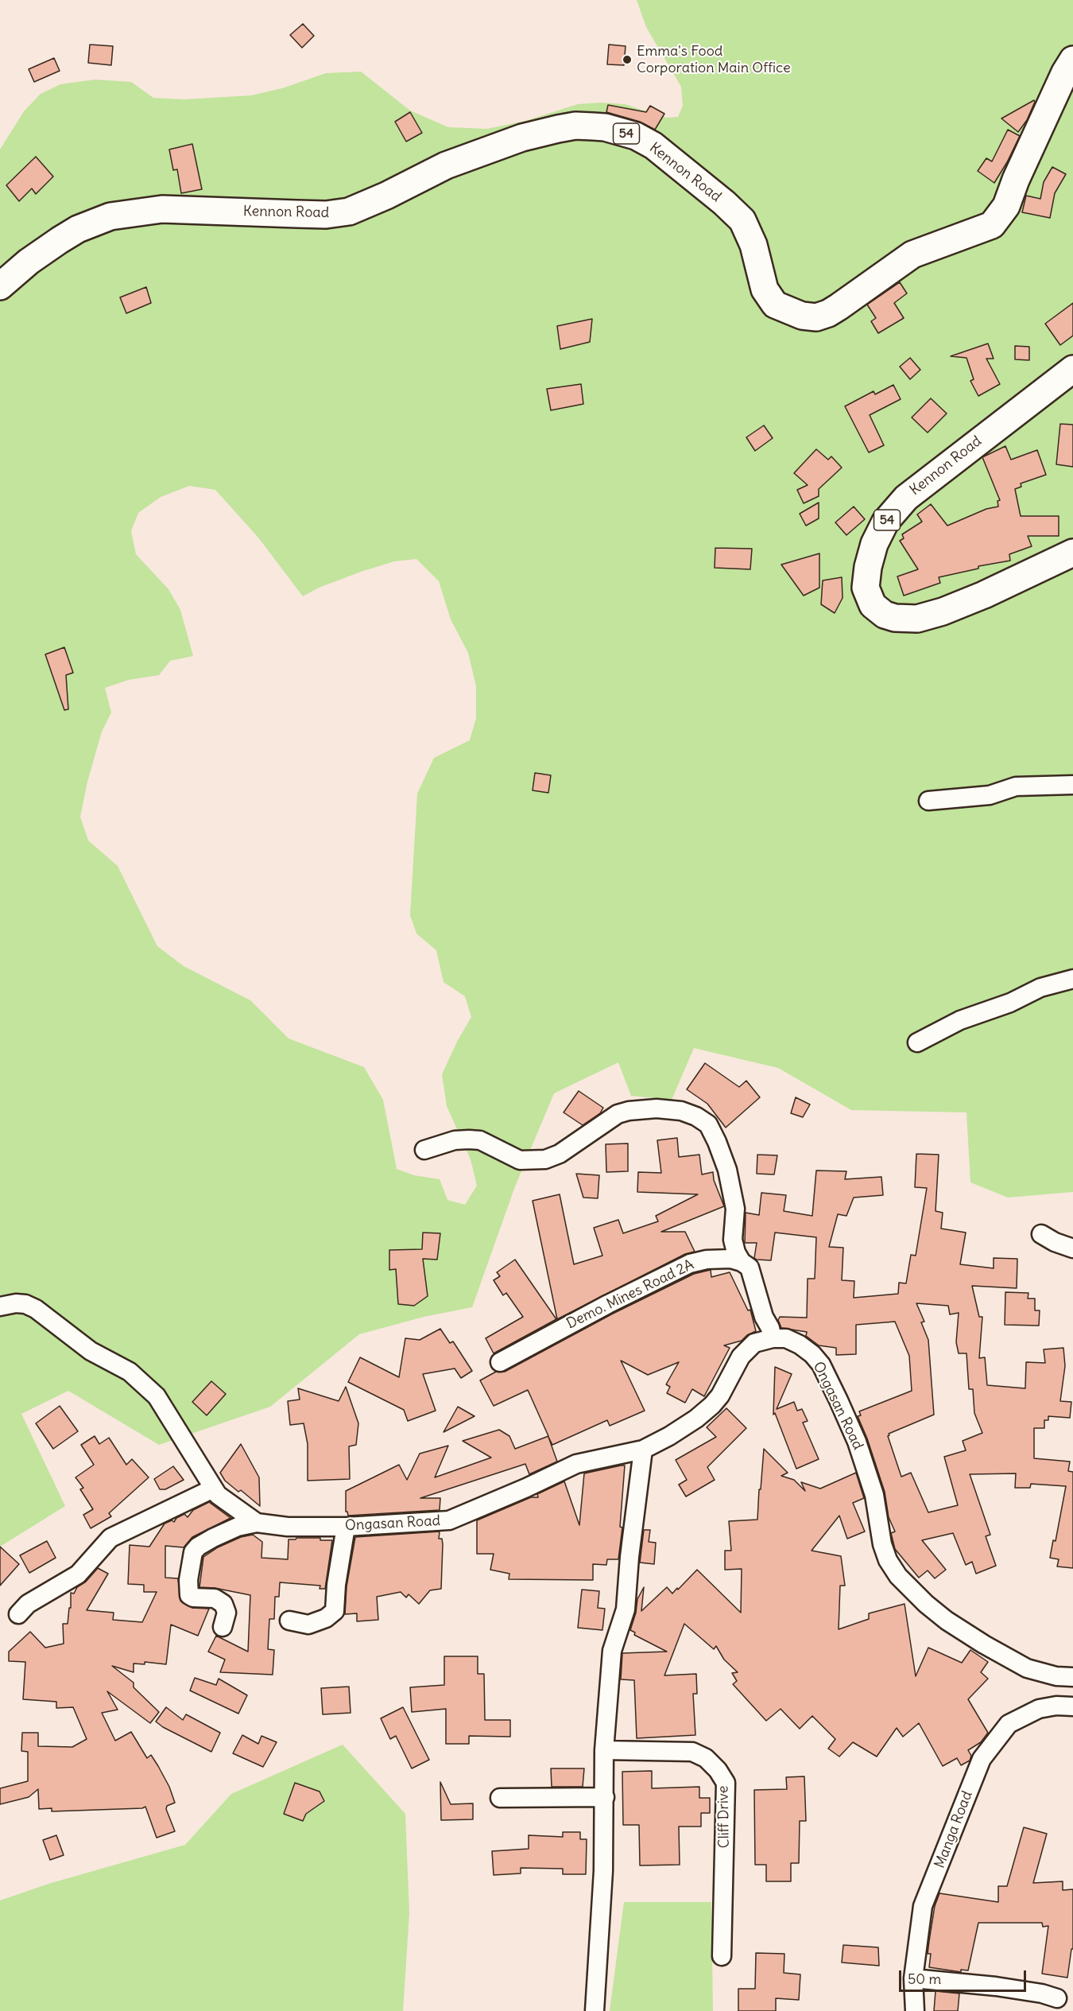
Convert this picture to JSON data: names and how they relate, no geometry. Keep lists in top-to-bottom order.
{
  "streets": {
    "highway": ["54", "Kennon Road"],
    "street": [
      "Demo. Mines Road 2A",
      "Ongasan Road",
      "Cliff Drive",
      "Manga Road"
    ]
  },
  "places": ["Emma's Food Corporation Main Office"],
  "scale_bar": "50 m"
}
